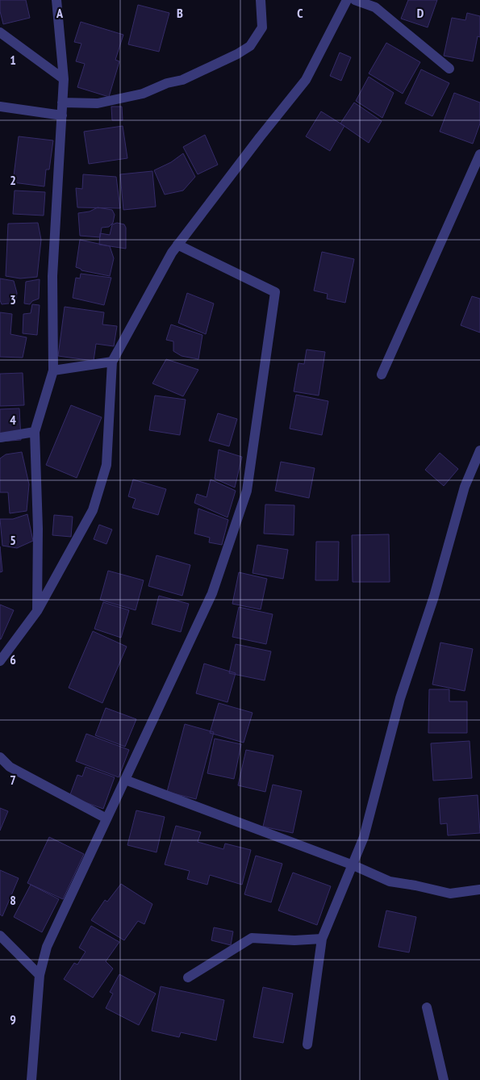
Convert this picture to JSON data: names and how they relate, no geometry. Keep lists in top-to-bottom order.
{
  "grid": {
    "columns": [
      "A",
      "B",
      "C",
      "D"
    ],
    "rows": [
      "1",
      "2",
      "3",
      "4",
      "5",
      "6",
      "7",
      "8",
      "9"
    ]
  }
}
